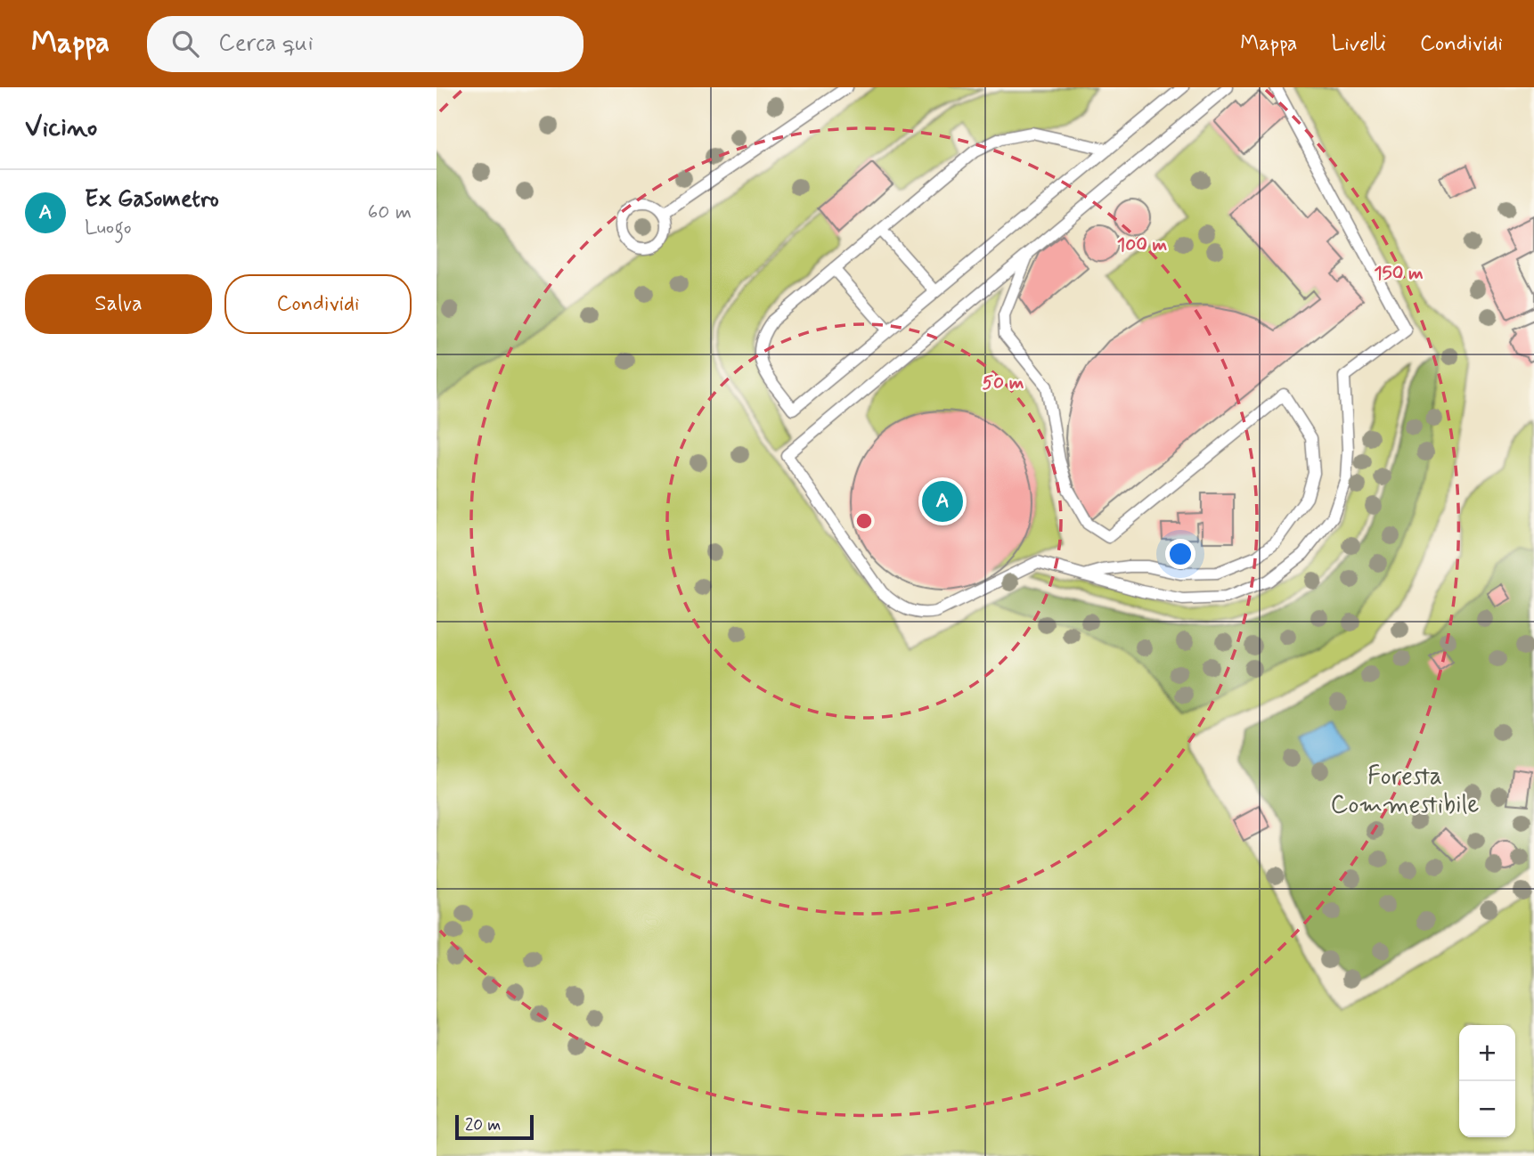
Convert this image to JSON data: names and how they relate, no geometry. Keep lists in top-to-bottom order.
{
  "parks": ["Foresta Commestibile"],
  "scale_bar": "20 m",
  "page": {
    "header": "Mappa",
    "search": "Cerca qui",
    "nav": ["Mappa", "Livelli", "Condividi"],
    "heading": "Vicino",
    "list": [
      {
        "mark": "A",
        "name": "Ex Gasometro",
        "note": "Luogo",
        "value": "60 m"
      }
    ],
    "buttons": ["Salva", "Condividi"],
    "pins": "A",
    "map_buttons": ["+", "−"],
    "scale": "20 m"
  },
  "rings": ["100 m", "150 m", "50 m"]
}
